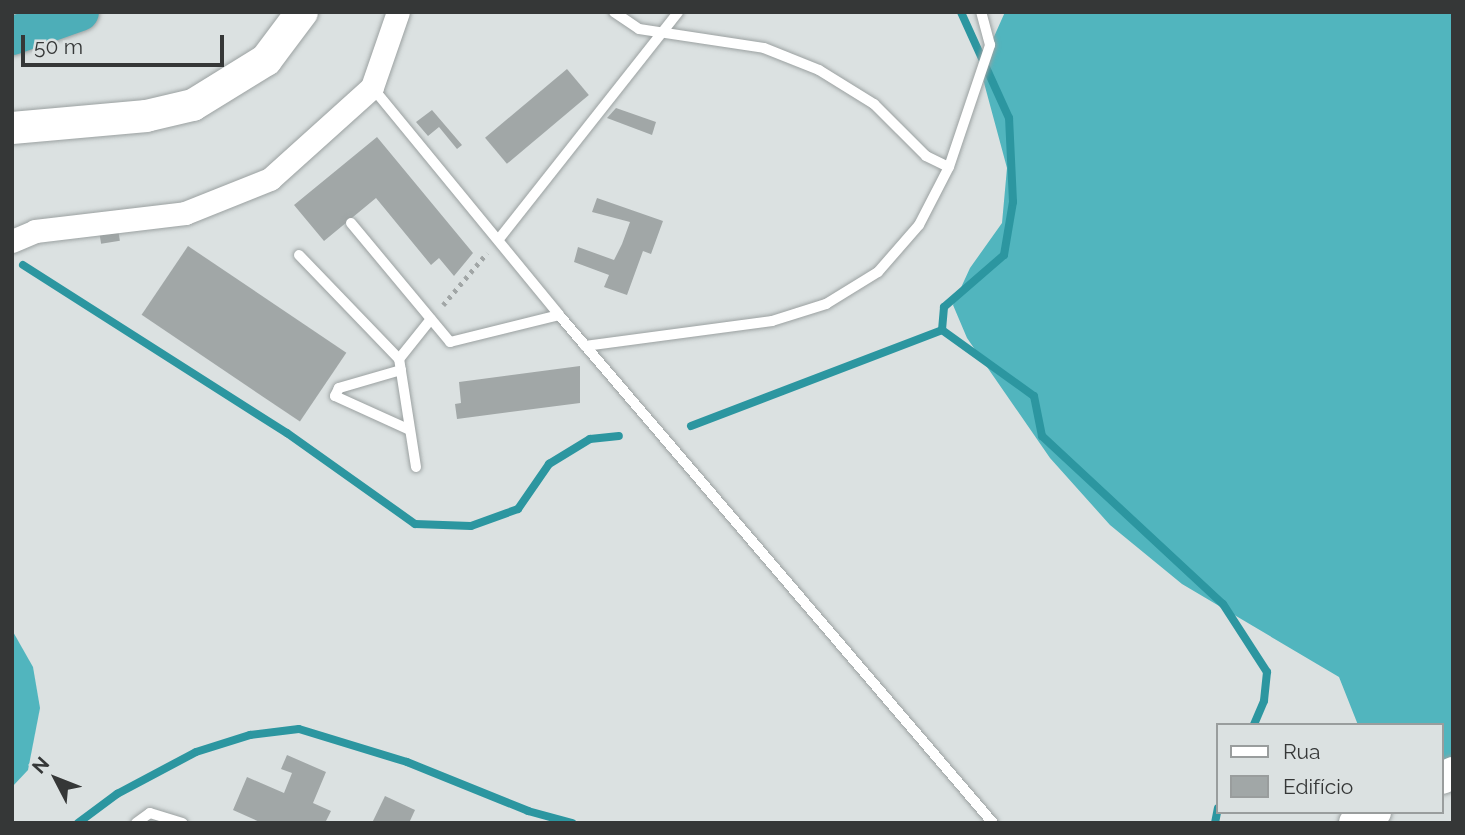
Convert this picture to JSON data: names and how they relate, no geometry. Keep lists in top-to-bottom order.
{
  "legend": ["Rua", "Edifício"],
  "scale_bar": "50 m",
  "north": "top left"
}
